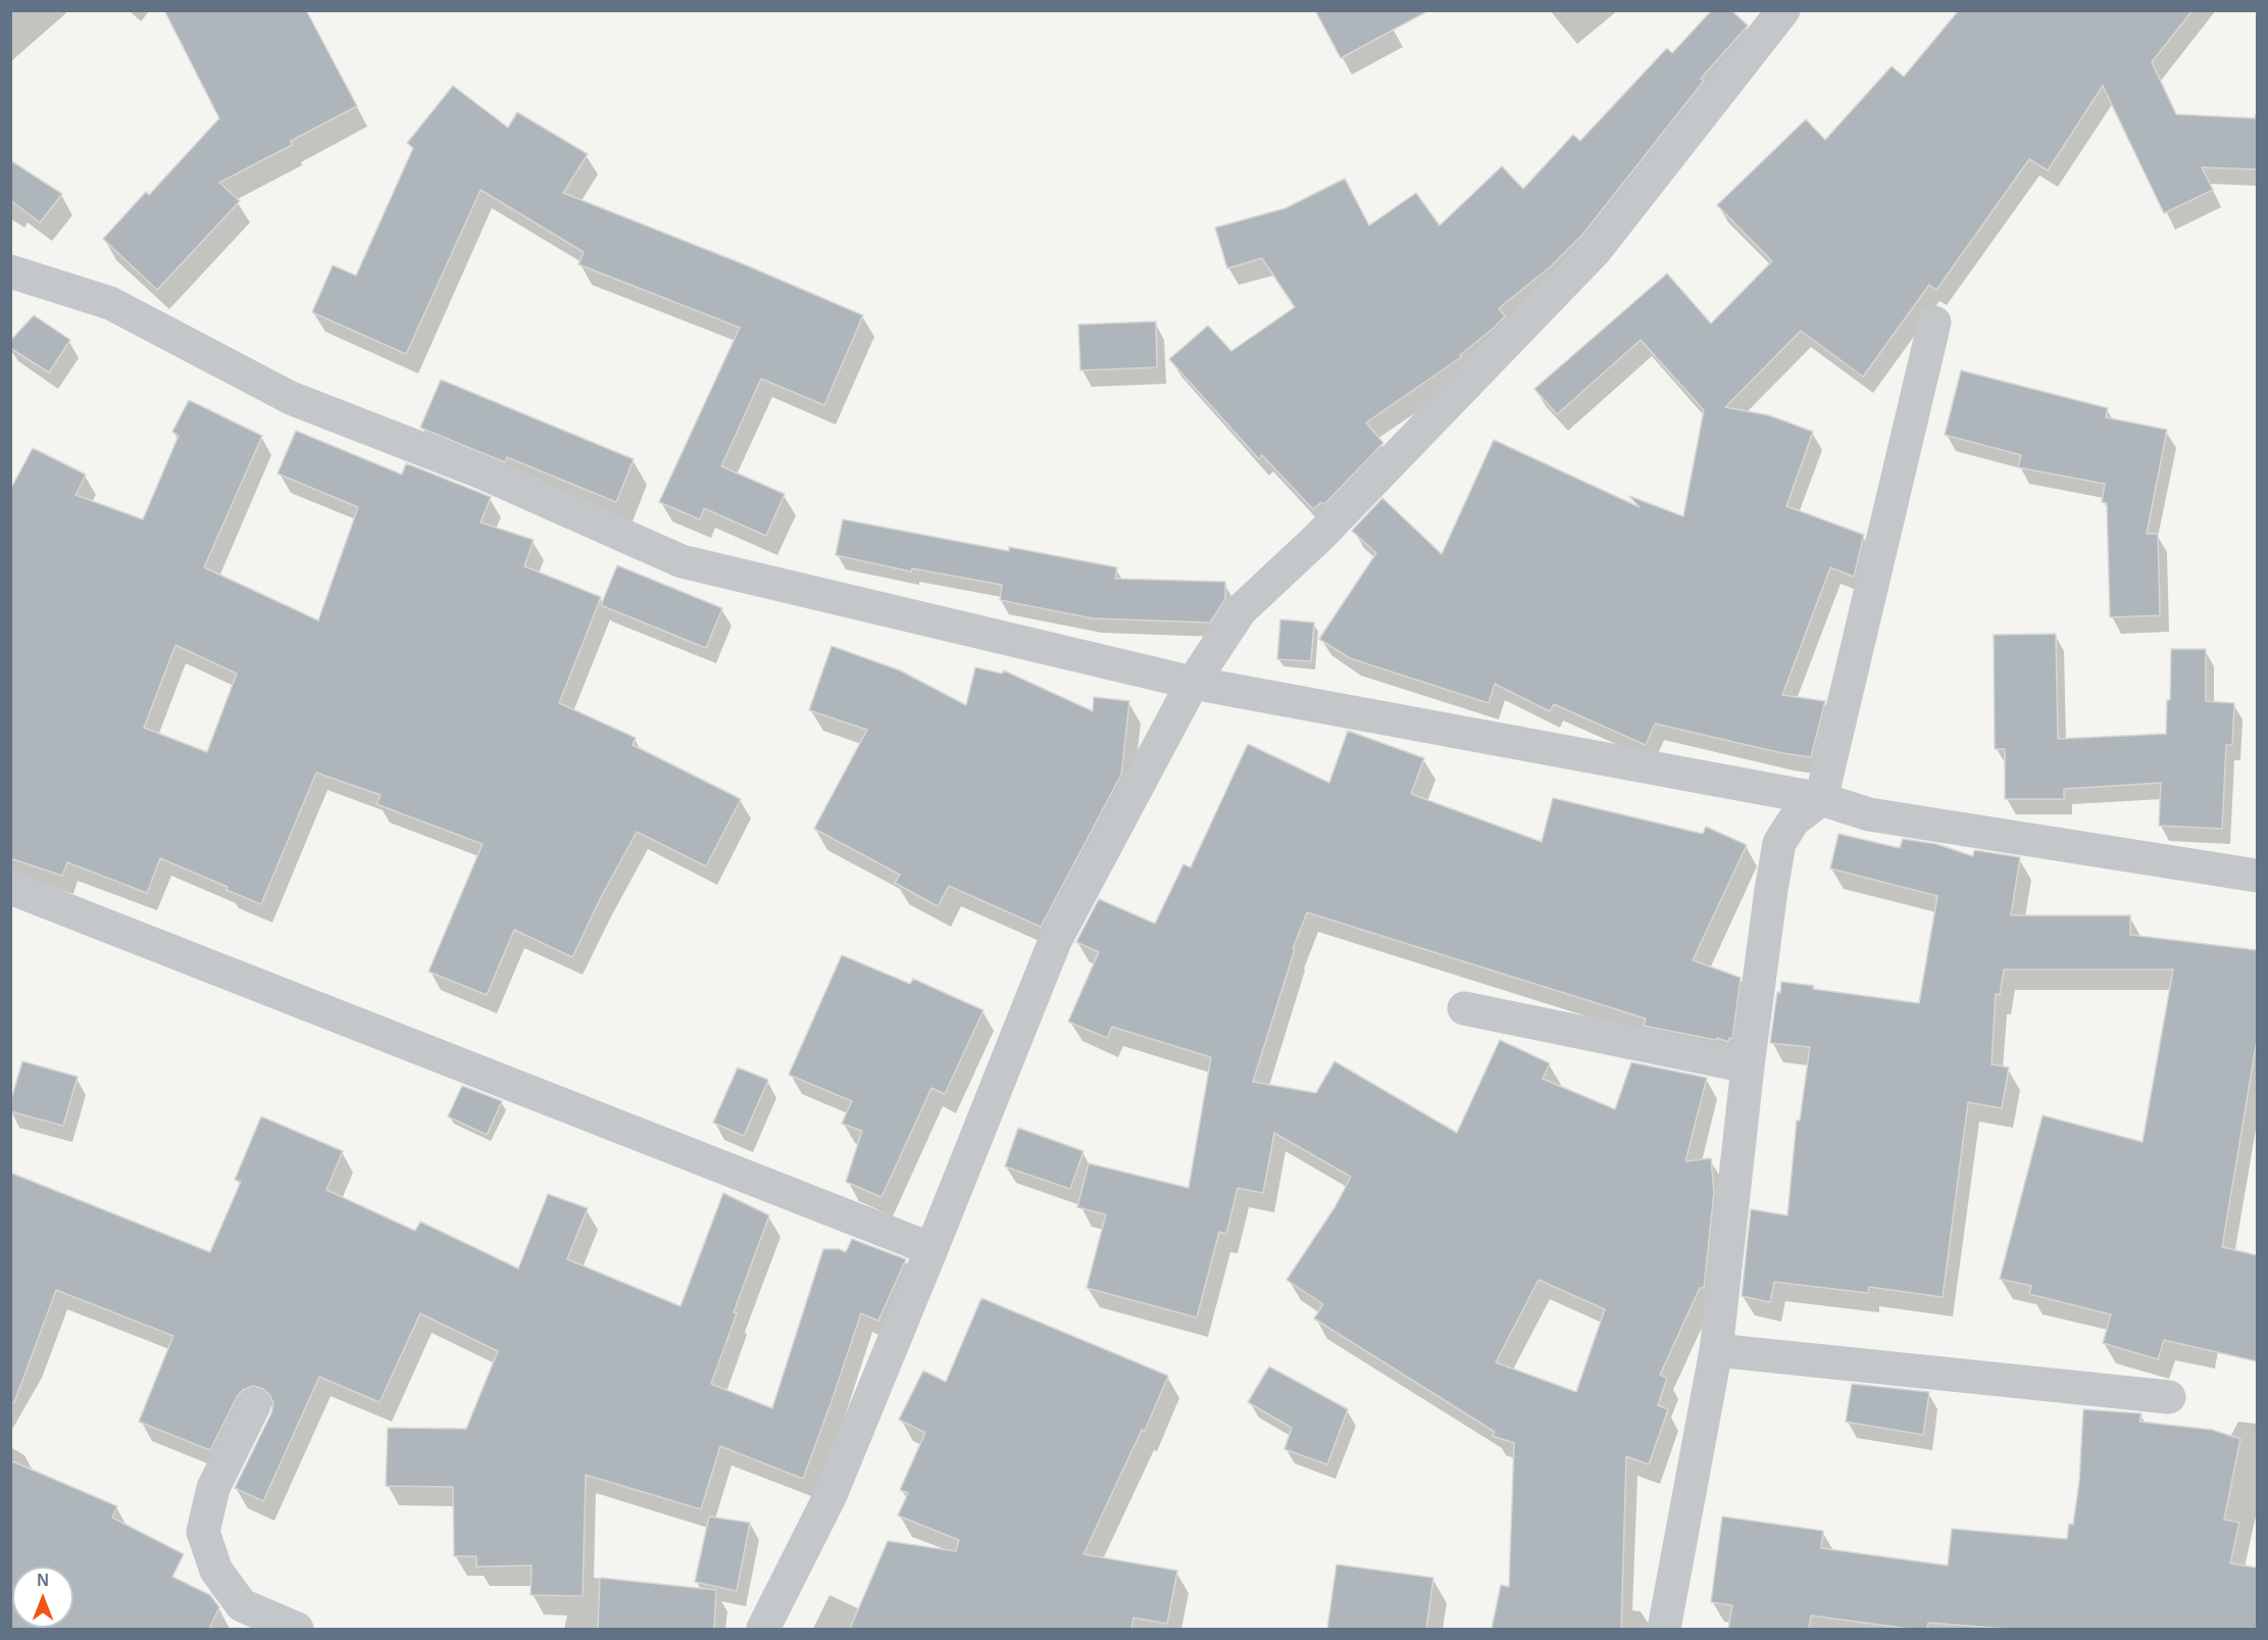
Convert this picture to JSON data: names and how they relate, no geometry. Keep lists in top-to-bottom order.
{
  "north": "top"
}
